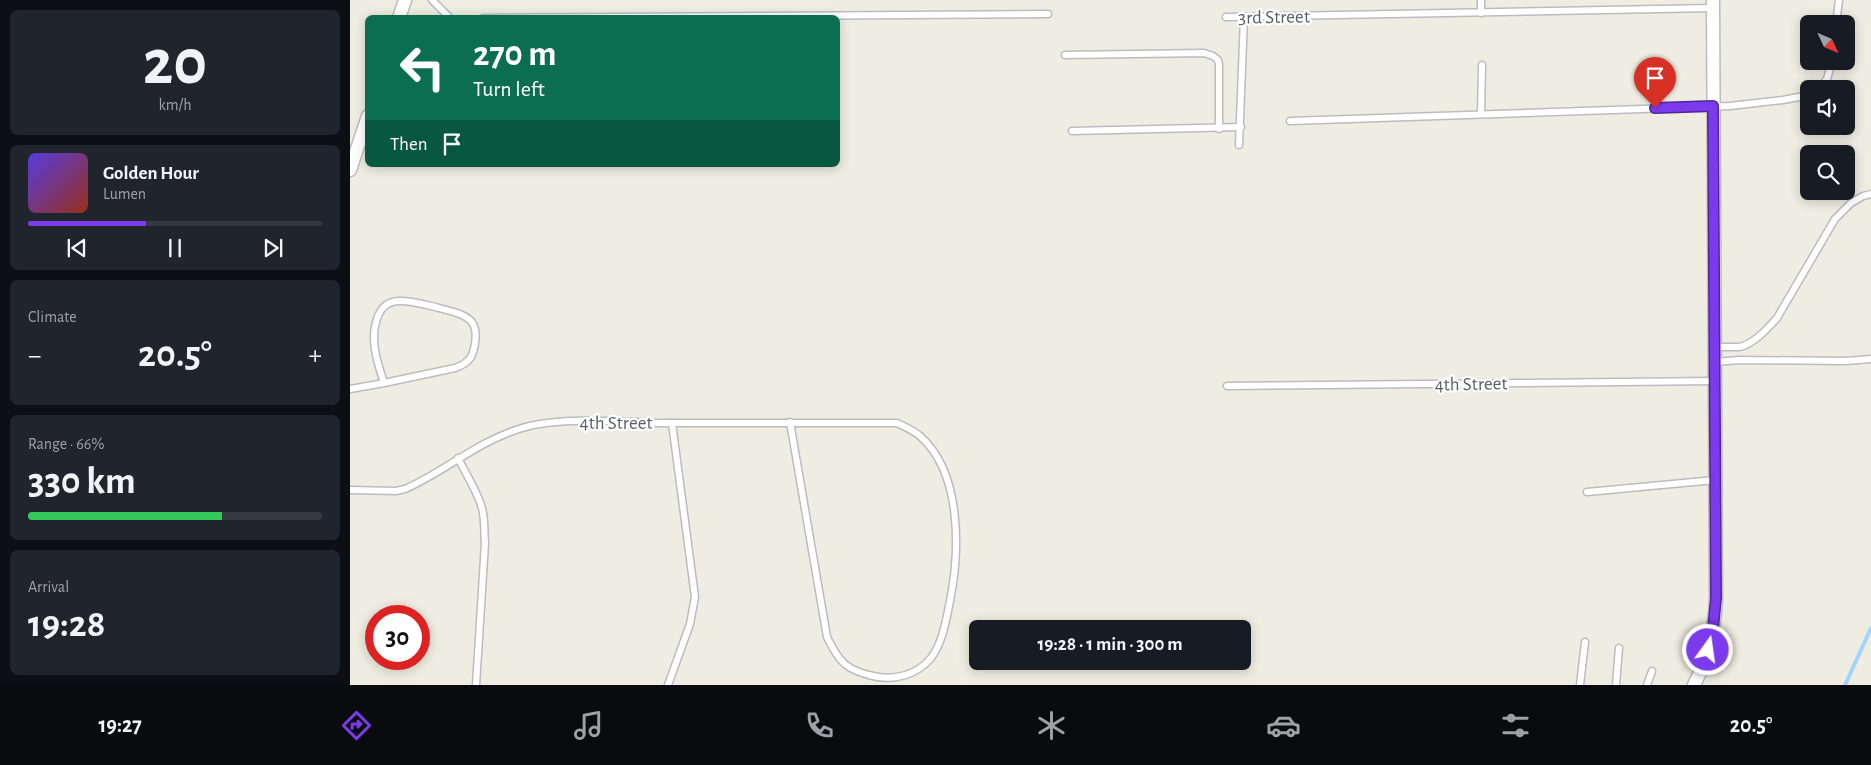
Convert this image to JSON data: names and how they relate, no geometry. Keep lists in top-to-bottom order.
{
  "streets": {
    "lane": ["3rd Street", "4th Street"]
  },
  "north": "bottom right",
  "page": {
    "tile": [
      ["20", "km/h"],
      "Climate",
      ["Range · 66%", "330 km"],
      ["Arrival", "19:28"]
    ],
    "turn": ["270 m", "Turn left"],
    "then": "Then",
    "song": ["Golden Hour", "Lumen"],
    "heat": ["−", "20.5°", "+"],
    "limit": "30",
    "trip": "19:28 · 1 min · 300 m",
    "tabs": ["19:27", "20.5°"]
  }
}
